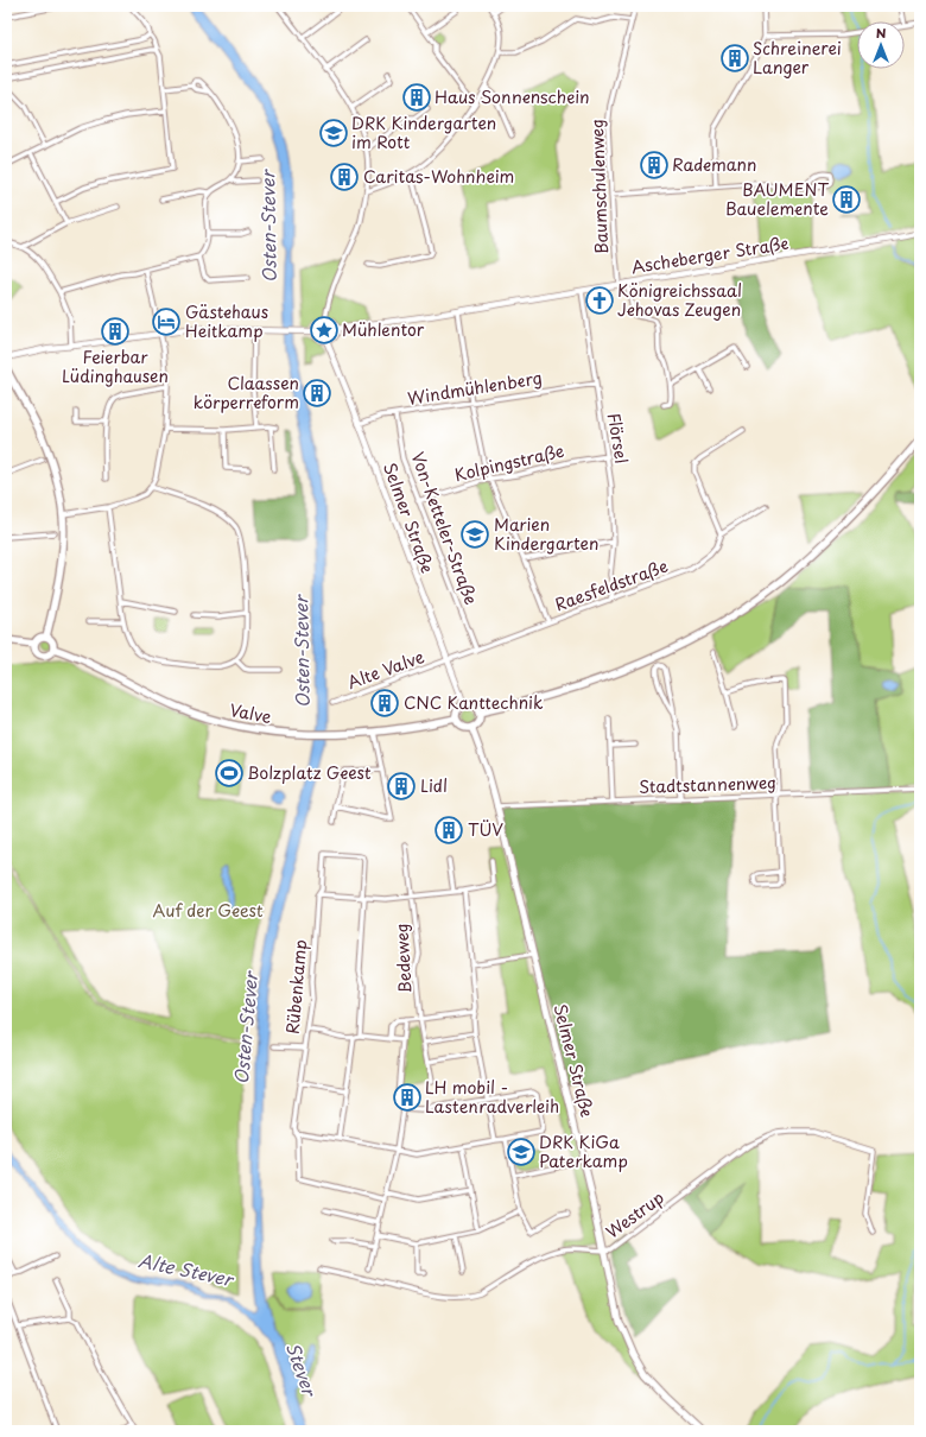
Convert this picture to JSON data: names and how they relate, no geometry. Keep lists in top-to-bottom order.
{
  "streets": {
    "main road": ["Selmer Straße", "Valve"],
    "street": [
      "Baumschulenweg",
      "Ascheberger Straße",
      "Windmühlenberg",
      "Flörsel",
      "Kolpingstraße",
      "Von-Ketteler-Straße",
      "Raesfeldstraße",
      "Alte Valve",
      "Stadtstannenweg",
      "Bedeweg",
      "Rübenkamp",
      "Westrup"
    ]
  },
  "crossings": [
    ["Baumschulenweg", "Ascheberger Straße"],
    ["Ascheberger Straße", "Flörsel"],
    ["Ascheberger Straße", "Selmer Straße"],
    ["Windmühlenberg", "Flörsel"],
    ["Windmühlenberg", "Selmer Straße"],
    ["Windmühlenberg", "Von-Ketteler-Straße"],
    ["Flörsel", "Kolpingstraße"],
    ["Flörsel", "Raesfeldstraße"],
    ["Kolpingstraße", "Von-Ketteler-Straße"],
    ["Selmer Straße", "Raesfeldstraße"],
    ["Selmer Straße", "Alte Valve"],
    ["Selmer Straße", "Valve"],
    ["Selmer Straße", "Stadtstannenweg"],
    ["Selmer Straße", "Westrup"],
    ["Von-Ketteler-Straße", "Raesfeldstraße"],
    ["Raesfeldstraße", "Alte Valve"]
  ],
  "water": ["Osten-Stever", "Alte Stever", "Stever"],
  "parks": ["Auf der Geest"],
  "places": {
    "building": [
      "Schreinerei Langer",
      "Haus Sonnenschein",
      "Rademann",
      "Caritas-Wohnheim",
      "BAUMENT Bauelemente",
      "Feierbar Lüdinghausen",
      "Claassen körperreform",
      "CNC Kanttechnik",
      "Lidl",
      "TÜV",
      "LH mobil - Lastenradverleih"
    ],
    "school or university": ["DRK Kindergarten im Rott", "Marien Kindergarten", "DRK KiGa Paterkamp"],
    "church": ["Königreichssaal Jehovas Zeugen"],
    "hotel": ["Gästehaus Heitkamp"],
    "place": ["Mühlentor"],
    "sports": ["Bolzplatz Geest"]
  },
  "north": "top"
}
